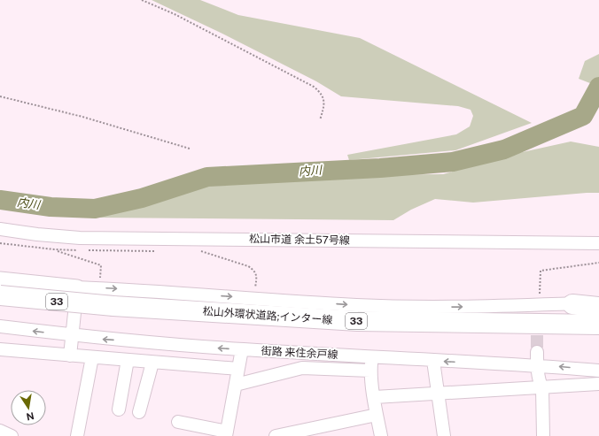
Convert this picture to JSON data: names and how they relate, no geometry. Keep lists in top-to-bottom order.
{
  "streets": {
    "highway": ["33", "松山外環状道路;インター線"],
    "street": ["松山市道 余土57号線", "街路 来住余戸線"]
  },
  "water": ["内川"],
  "north": "bottom"
}
